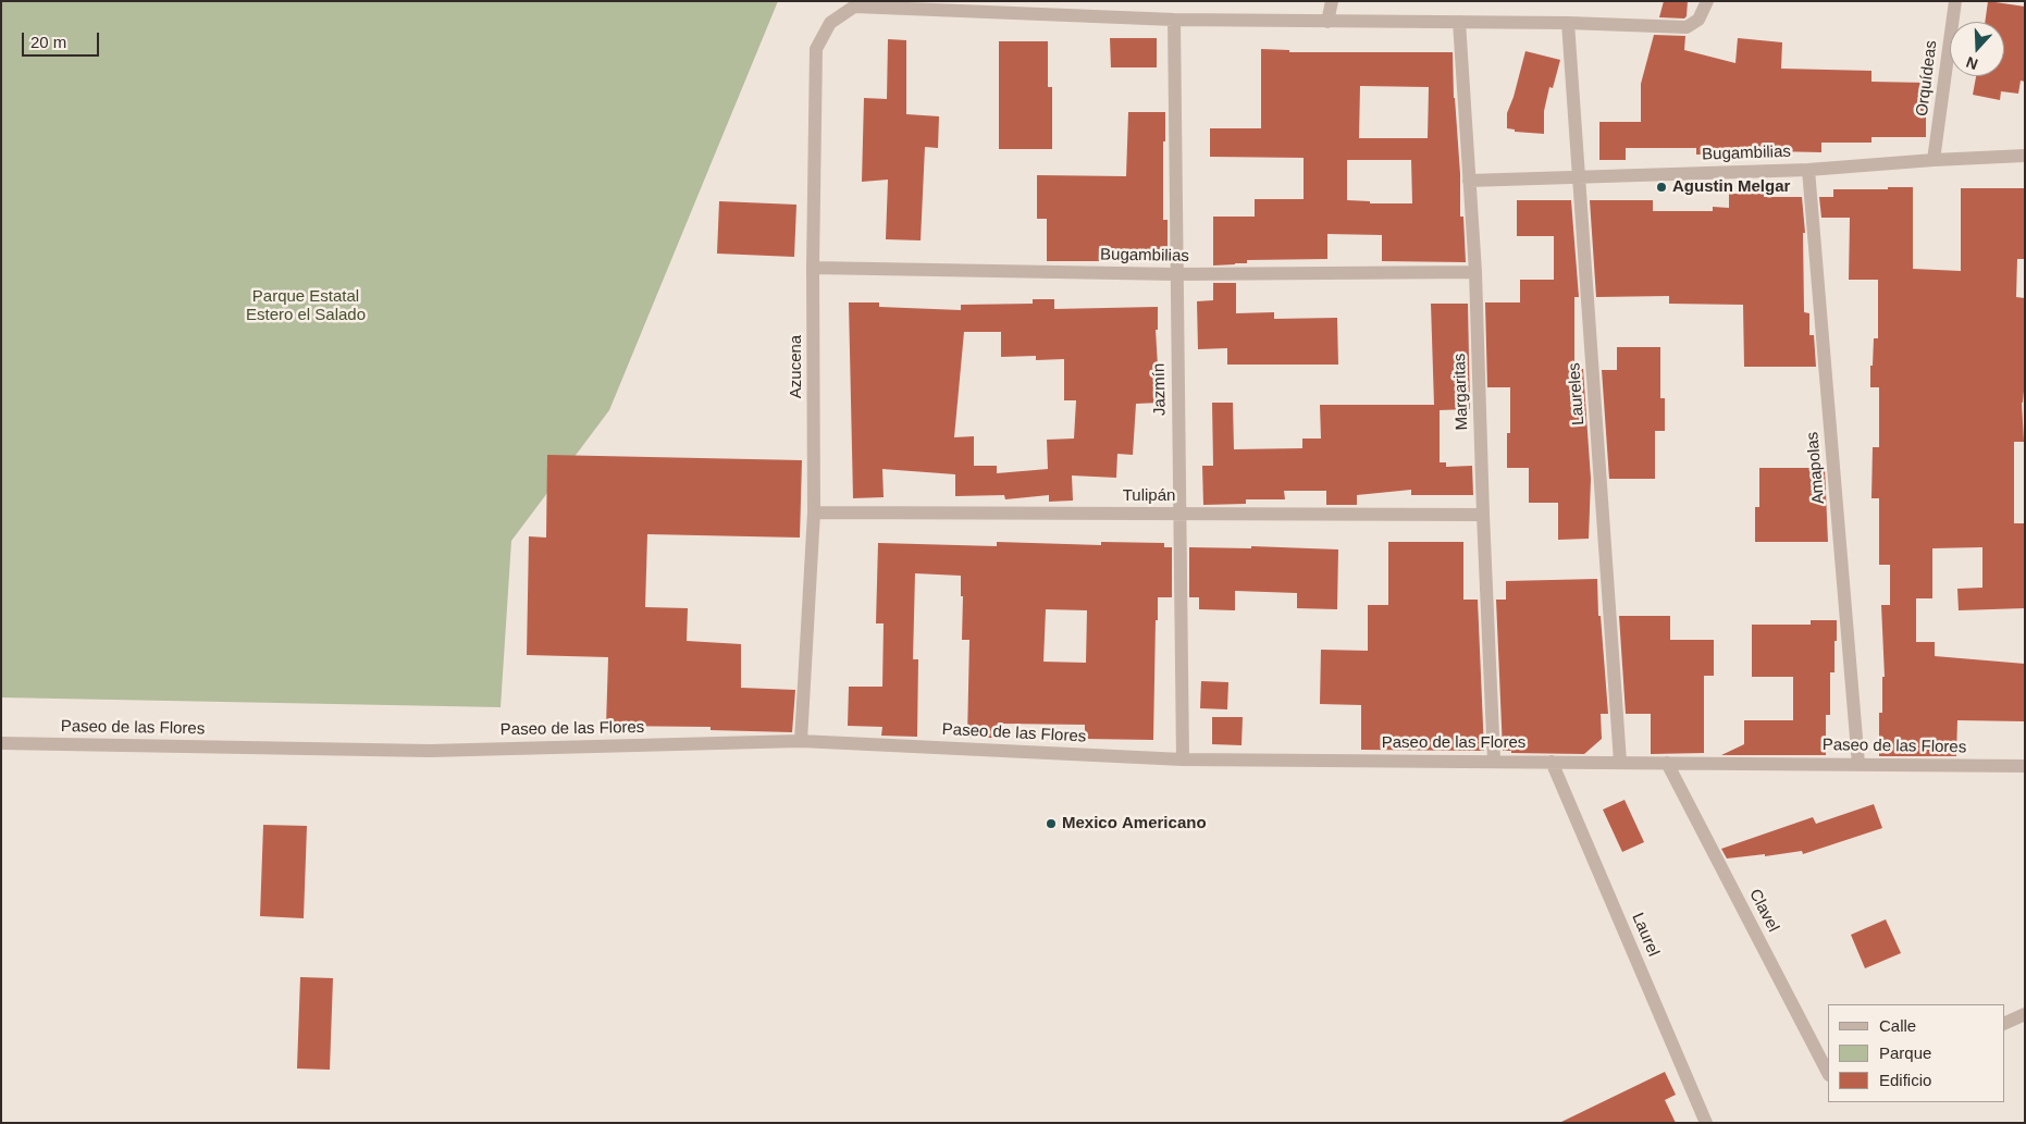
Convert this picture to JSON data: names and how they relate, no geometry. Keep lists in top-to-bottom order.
{
  "streets": {
    "street": [
      "Orquídeas",
      "Bugambilias",
      "Azucena",
      "Jazmín",
      "Margaritas",
      "Laureles",
      "Amapolas",
      "Tulipán",
      "Paseo de las Flores",
      "Clavel",
      "Laurel"
    ]
  },
  "crossings": [
    ["Orquídeas", "Bugambilias"],
    ["Bugambilias", "Azucena"],
    ["Bugambilias", "Jazmín"],
    ["Bugambilias", "Margaritas"],
    ["Bugambilias", "Laureles"],
    ["Bugambilias", "Amapolas"],
    ["Azucena", "Jazmín"],
    ["Azucena", "Tulipán"],
    ["Azucena", "Paseo de las Flores"],
    ["Jazmín", "Tulipán"],
    ["Jazmín", "Paseo de las Flores"],
    ["Margaritas", "Tulipán"],
    ["Margaritas", "Paseo de las Flores"],
    ["Laureles", "Paseo de las Flores"],
    ["Amapolas", "Paseo de las Flores"],
    ["Paseo de las Flores", "Clavel"],
    ["Paseo de las Flores", "Laurel"]
  ],
  "parks": ["Parque Estatal Estero el Salado"],
  "places": ["Agustin Melgar", "Mexico Americano"],
  "legend": ["Calle", "Parque", "Edificio"],
  "scale_bar": "20 m",
  "north": "bottom"
}
